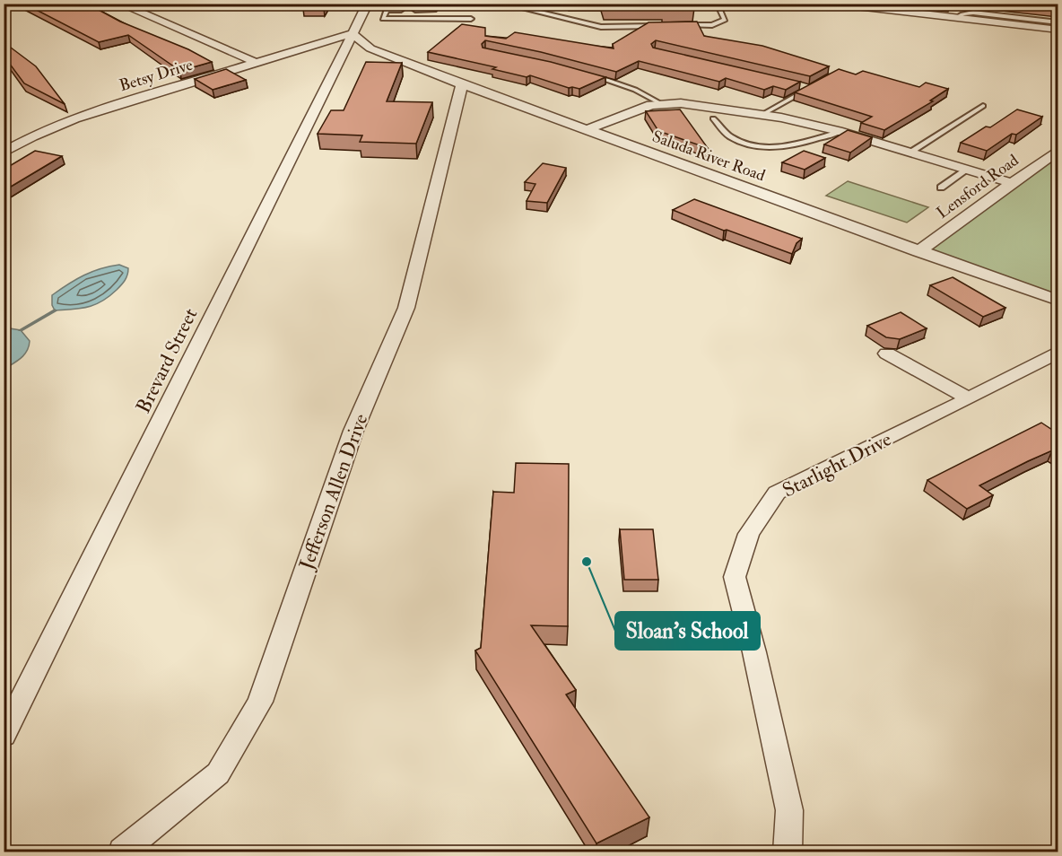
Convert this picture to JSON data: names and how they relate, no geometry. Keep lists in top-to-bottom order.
{
  "streets": {
    "street": [
      "Betsy Drive",
      "Saluda River Road",
      "Lensford Road",
      "Brevard Street",
      "Starlight Drive",
      "Jefferson Allen Drive"
    ]
  },
  "crossings": [
    ["Betsy Drive", "Saluda River Road"],
    ["Betsy Drive", "Brevard Street"],
    ["Saluda River Road", "Lensford Road"],
    ["Saluda River Road", "Brevard Street"],
    ["Saluda River Road", "Jefferson Allen Drive"]
  ],
  "places": ["Sloan's School"]
}
